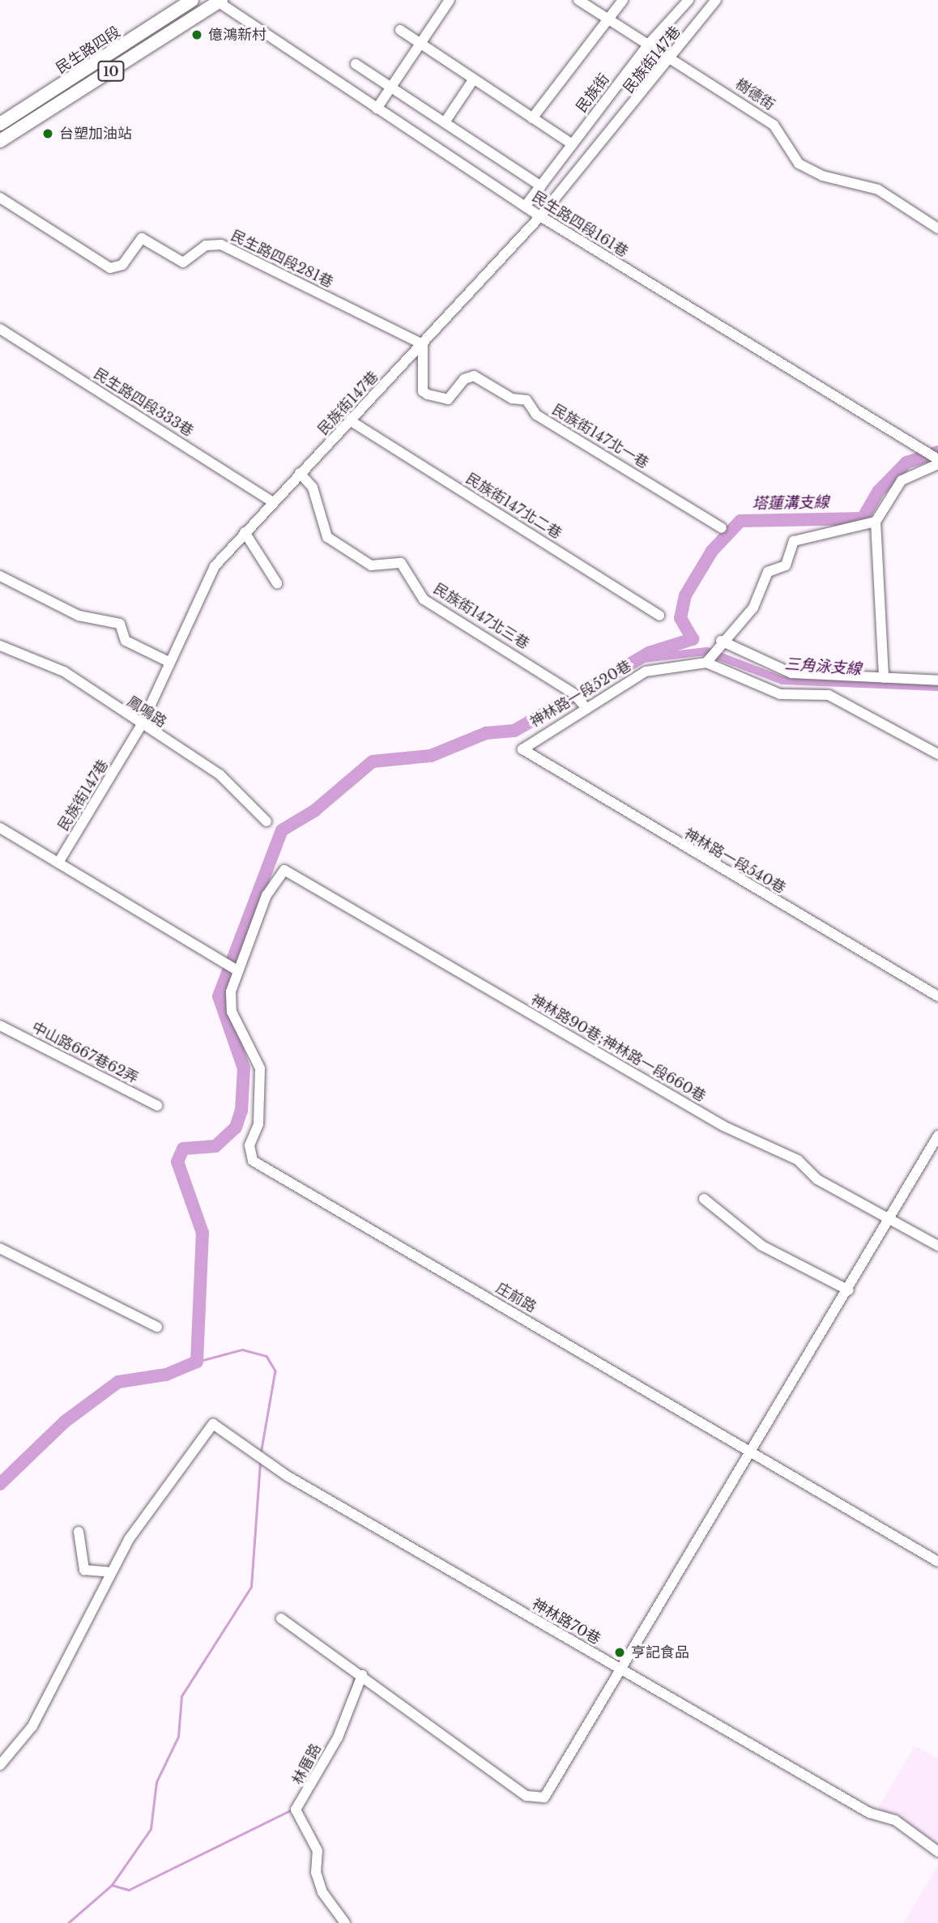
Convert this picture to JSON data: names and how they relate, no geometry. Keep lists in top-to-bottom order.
{
  "streets": {
    "main road": ["民生路四段", "10"],
    "street": [
      "民族街147巷",
      "民族街",
      "樹德街",
      "民生路四段161巷",
      "民生路四段281巷",
      "民生路四段333巷",
      "民族街147北一巷",
      "民族街147北二巷",
      "民族街147北三巷",
      "神林路一段520巷",
      "鳳鳴路",
      "神林路一段540巷",
      "神林路90巷;神林路一段660巷",
      "中山路667巷62弄",
      "庄前路",
      "神林路70巷",
      "林厝路"
    ]
  },
  "crossings": [
    ["民族街147巷", "樹德街"],
    ["民族街147巷", "民生路四段161巷"],
    ["民族街147巷", "民生路四段281巷"],
    ["民族街147巷", "民生路四段333巷"],
    ["民族街147巷", "民族街147北一巷"],
    ["民族街147巷", "民族街147北二巷"],
    ["民族街147巷", "民族街147北三巷"],
    ["民族街147巷", "鳳鳴路"],
    ["10", "民生路四段161巷"],
    ["民族街", "樹德街"],
    ["民族街", "民生路四段161巷"],
    ["民生路四段281巷", "民族街147北一巷"],
    ["民族街147北三巷", "神林路一段520巷"],
    ["神林路一段520巷", "神林路一段540巷"],
    ["神林路90巷;神林路一段660巷", "庄前路"]
  ],
  "water": ["塔蓮溝支線", "三角泳支線"],
  "places": ["億鴻新村", "台塑加油站", "亨記食品"]
}
